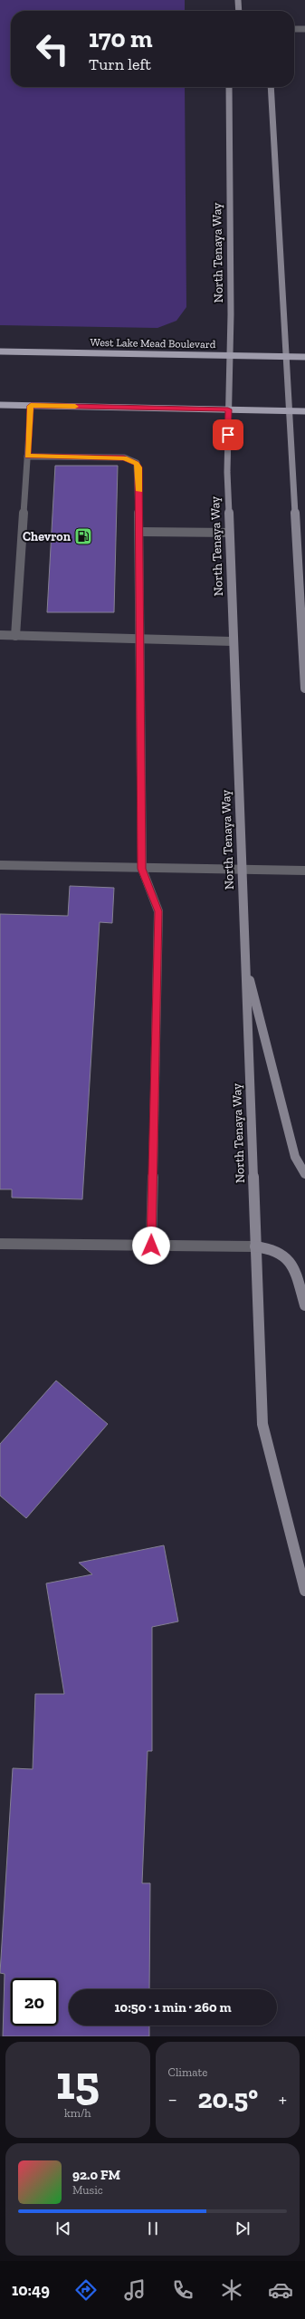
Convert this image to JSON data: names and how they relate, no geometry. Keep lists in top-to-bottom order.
{
  "streets": {
    "main road": ["North Tenaya Way", "West Lake Mead Boulevard"]
  },
  "crossings": [
    ["North Tenaya Way", "West Lake Mead Boulevard"]
  ],
  "places": {
    "fuel station": ["Chevron"]
  },
  "page": {
    "turn": ["170 m", "Turn left"],
    "limit": "20",
    "trip": "10:50 · 1 min · 260 m",
    "tile": [
      ["15", "km/h"],
      "Climate"
    ],
    "heat": ["−", "20.5°", "+"],
    "song": ["92.0 FM", "Music"],
    "tabs": "10:49"
  }
}
